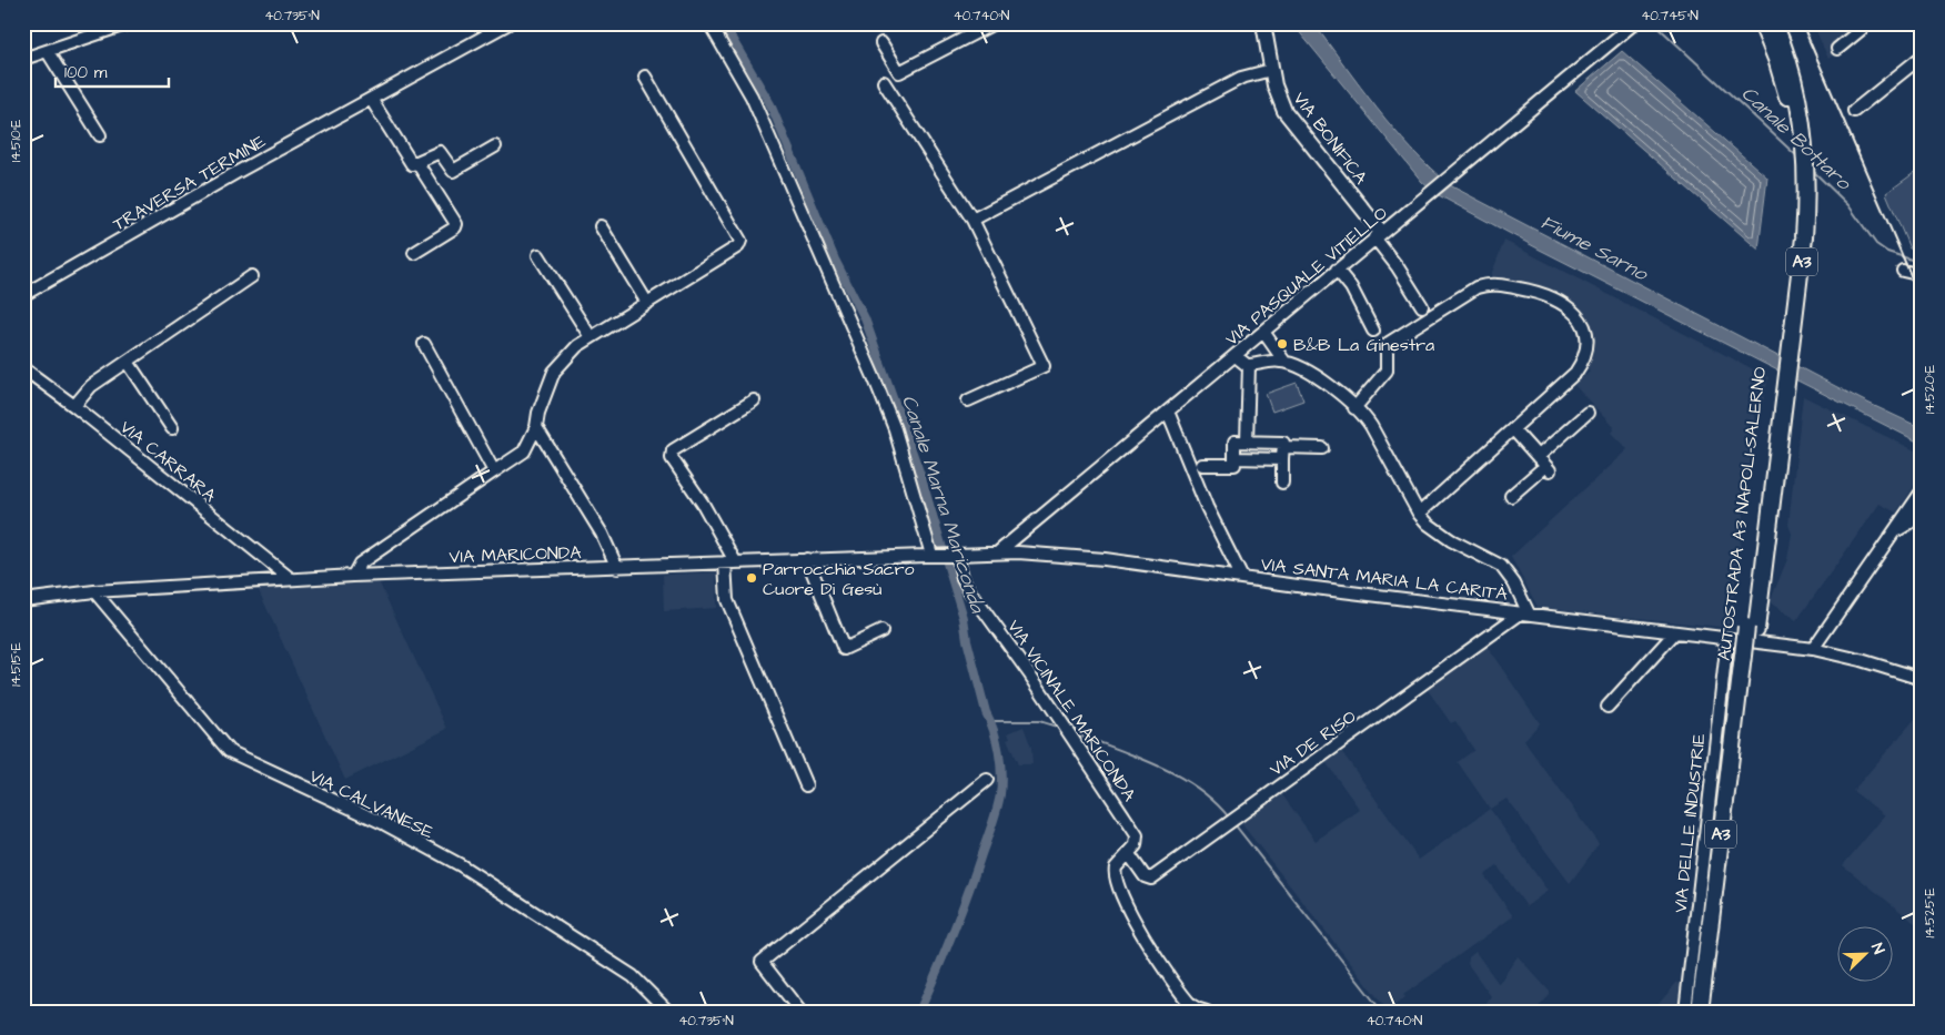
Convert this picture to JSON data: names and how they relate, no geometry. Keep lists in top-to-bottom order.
{
  "streets": {
    "highway": ["A3", "AUTOSTRADA A3 NAPOLI-SALERNO"],
    "main road": ["VIA BONIFICA"],
    "street": [
      "TRAVERSA TERMINE",
      "VIA PASQUALE VITIELLO",
      "VIA CARRARA",
      "VIA MARICONDA",
      "VIA SANTA MARIA LA CARITÀ",
      "VIA VICINALE MARICONDA",
      "VIA DE RISO",
      "VIA CALVANESE",
      "VIA DELLE INDUSTRIE"
    ]
  },
  "crossings": [
    ["VIA BONIFICA", "VIA PASQUALE VITIELLO"],
    ["VIA PASQUALE VITIELLO", "VIA SANTA MARIA LA CARITÀ"],
    ["VIA CARRARA", "VIA MARICONDA"],
    ["VIA MARICONDA", "VIA SANTA MARIA LA CARITÀ"],
    ["VIA MARICONDA", "VIA CALVANESE"],
    ["VIA SANTA MARIA LA CARITÀ", "VIA VICINALE MARICONDA"],
    ["VIA SANTA MARIA LA CARITÀ", "VIA DE RISO"],
    ["VIA SANTA MARIA LA CARITÀ", "VIA DELLE INDUSTRIE"],
    ["VIA VICINALE MARICONDA", "VIA DE RISO"]
  ],
  "water": ["Canale Bottaro", "Fiume Sarno", "Canale Marna Mariconda"],
  "places": ["B&B La Ginestra", "Parrocchia Sacro Cuore Di Gesù"],
  "scale_bar": "100 m",
  "north": "top right",
  "coordinates": [
    "40.735°N",
    "40.740°N",
    "40.745°N",
    "14.510°E",
    "14.520°E",
    "14.515°E",
    "14.525°E"
  ]
}
